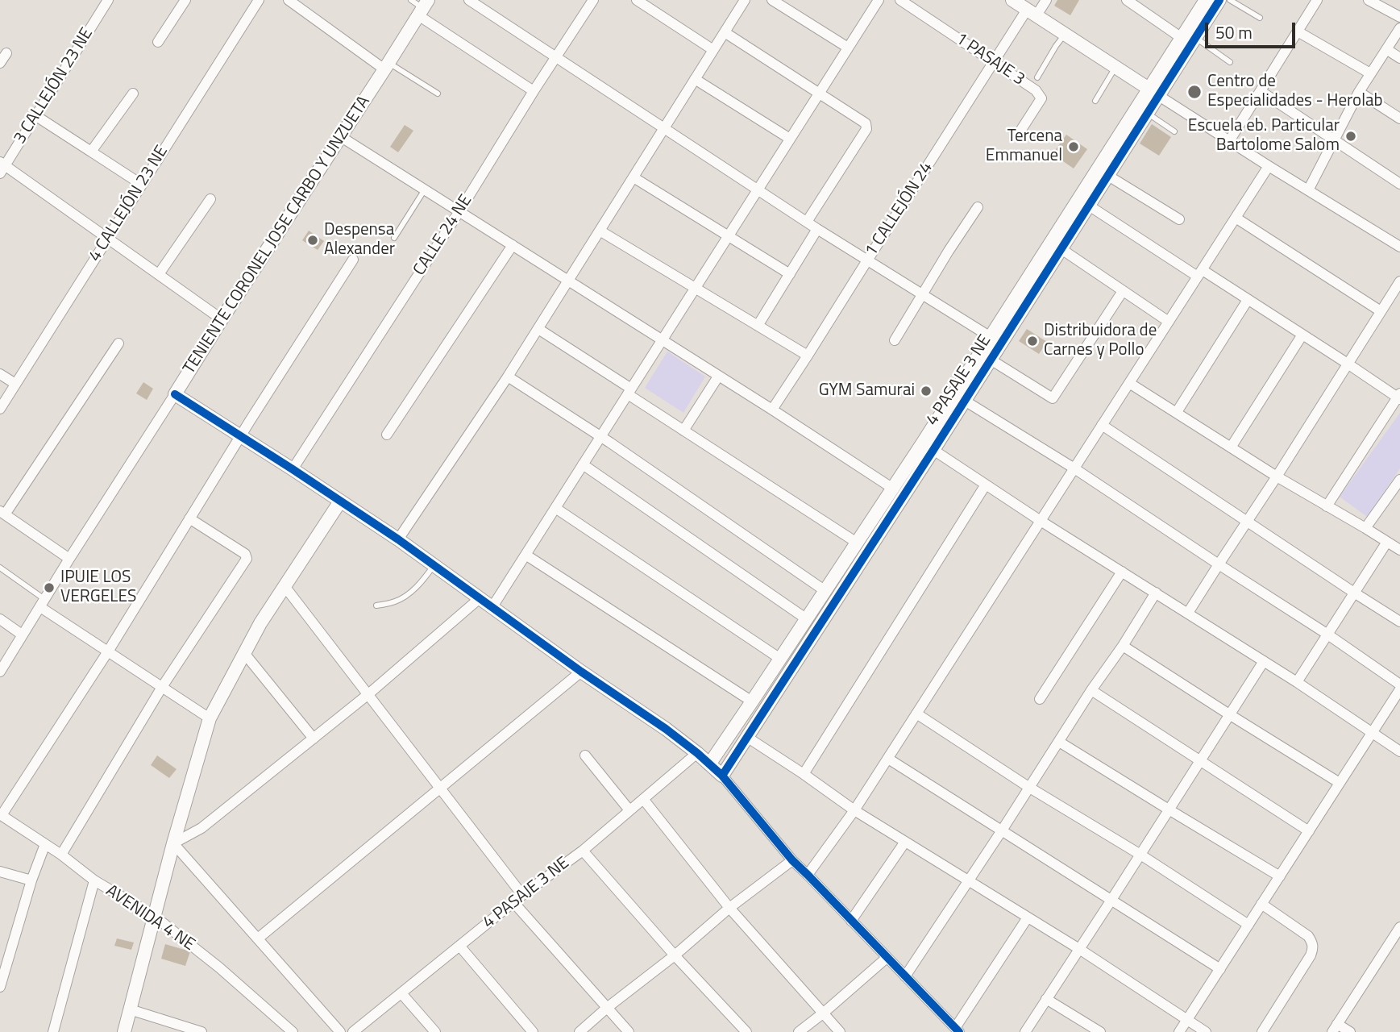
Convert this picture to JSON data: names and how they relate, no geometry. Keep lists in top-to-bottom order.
{
  "streets": {
    "street": [
      "1 PASAJE 3",
      "3 CALLEJÓN 23 NE",
      "4 CALLEJÓN 23 NE",
      "1 CALLEJÓN 24",
      "TENIENTE CORONEL JOSE CARBO Y UNZUETA",
      "CALLE 24 NE",
      "4 PASAJE 3 NE",
      "AVENIDA 4 NE"
    ]
  },
  "crossings": [
    ["1 PASAJE 3", "1 CALLEJÓN 24"]
  ],
  "places": [
    "Centro de Especialidades - Herolab",
    "Escuela eb. Particular Bartolome Salom",
    "Tercena Emmanuel",
    "Despensa Alexander",
    "Distribuidora de Carnes y Pollo",
    "GYM Samurai",
    "IPUIE LOS VERGELES"
  ],
  "scale_bar": "50 m"
}
